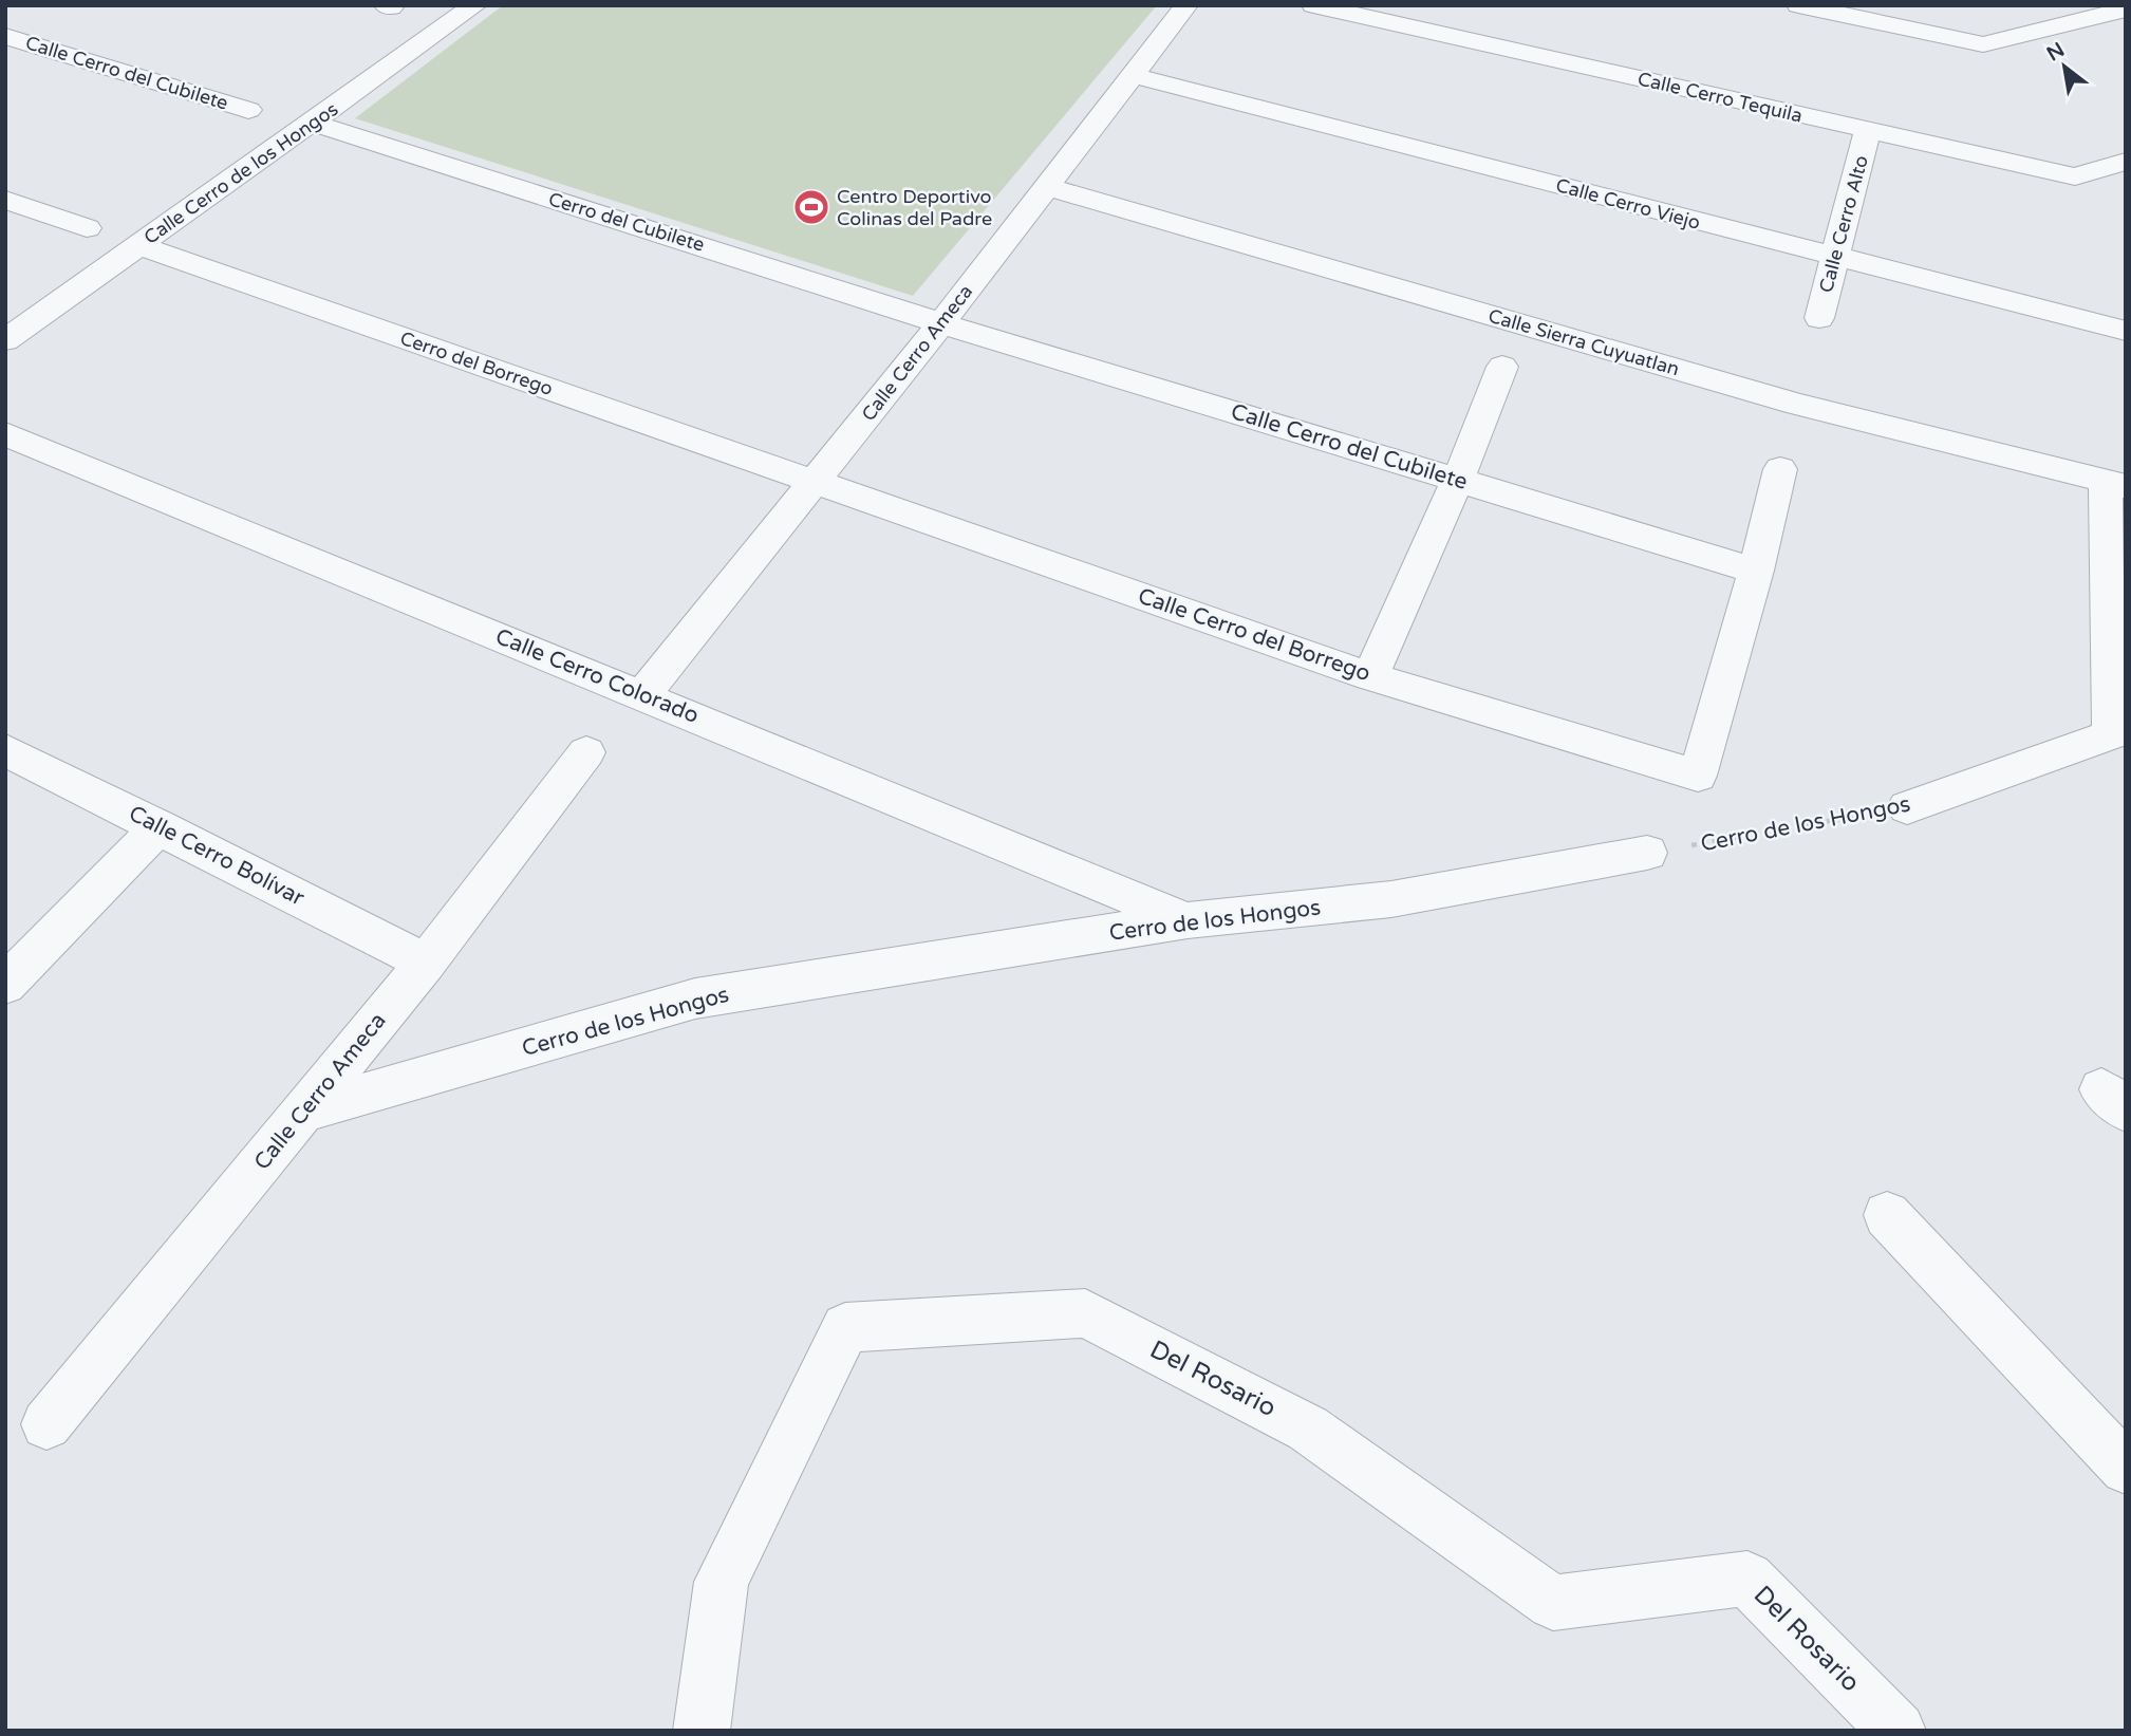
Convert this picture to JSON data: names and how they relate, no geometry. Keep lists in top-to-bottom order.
{
  "streets": {
    "street": [
      "Calle Cerro del Cubilete",
      "Calle Cerro Tequila",
      "Calle Cerro de los Hongos",
      "Calle Cerro Viejo",
      "Cerro del Cubilete",
      "Calle Cerro Alto",
      "Calle Sierra Cuyuatlan",
      "Calle Cerro Ameca",
      "Cerro del Borrego",
      "Calle Cerro del Borrego",
      "Calle Cerro Colorado",
      "Cerro de los Hongos",
      "Calle Cerro Bolívar",
      "Del Rosario"
    ]
  },
  "crossings": [
    ["Calle Cerro del Cubilete", "Cerro del Cubilete"],
    ["Calle Cerro del Cubilete", "Calle Cerro Ameca"],
    ["Calle Cerro del Cubilete", "Calle Cerro del Borrego"],
    ["Calle Cerro Tequila", "Calle Cerro Alto"],
    ["Calle Cerro de los Hongos", "Cerro del Cubilete"],
    ["Calle Cerro de los Hongos", "Cerro del Borrego"],
    ["Calle Cerro Viejo", "Calle Cerro Alto"],
    ["Calle Cerro Viejo", "Calle Cerro Ameca"],
    ["Cerro del Cubilete", "Calle Cerro Ameca"],
    ["Calle Sierra Cuyuatlan", "Calle Cerro Ameca"],
    ["Calle Cerro Ameca", "Cerro del Borrego"],
    ["Calle Cerro Ameca", "Calle Cerro del Borrego"],
    ["Calle Cerro Ameca", "Calle Cerro Colorado"],
    ["Calle Cerro Ameca", "Cerro de los Hongos"],
    ["Calle Cerro Ameca", "Calle Cerro Bolívar"],
    ["Cerro del Borrego", "Calle Cerro del Borrego"],
    ["Calle Cerro Colorado", "Cerro de los Hongos"]
  ],
  "places": {
    "sports": ["Centro Deportivo Colinas del Padre"]
  },
  "north": "top left"
}
